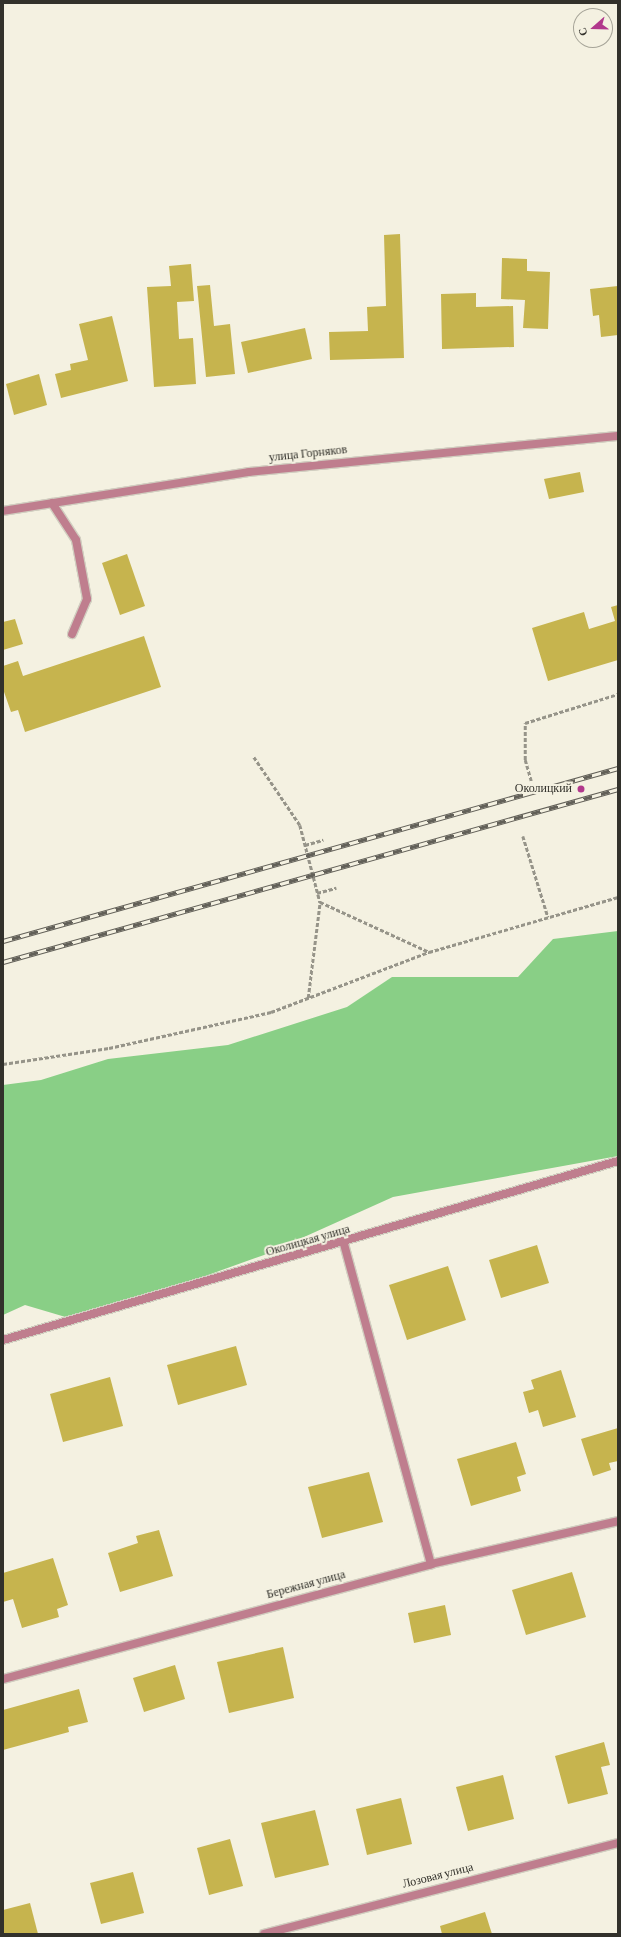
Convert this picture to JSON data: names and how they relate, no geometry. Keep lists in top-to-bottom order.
{
  "streets": {
    "street": [
      "улица Горняков",
      "Околицкая улица",
      "Бережная улица",
      "Лозовая улица"
    ]
  },
  "places": ["Околицкий"],
  "north": "left"
}
